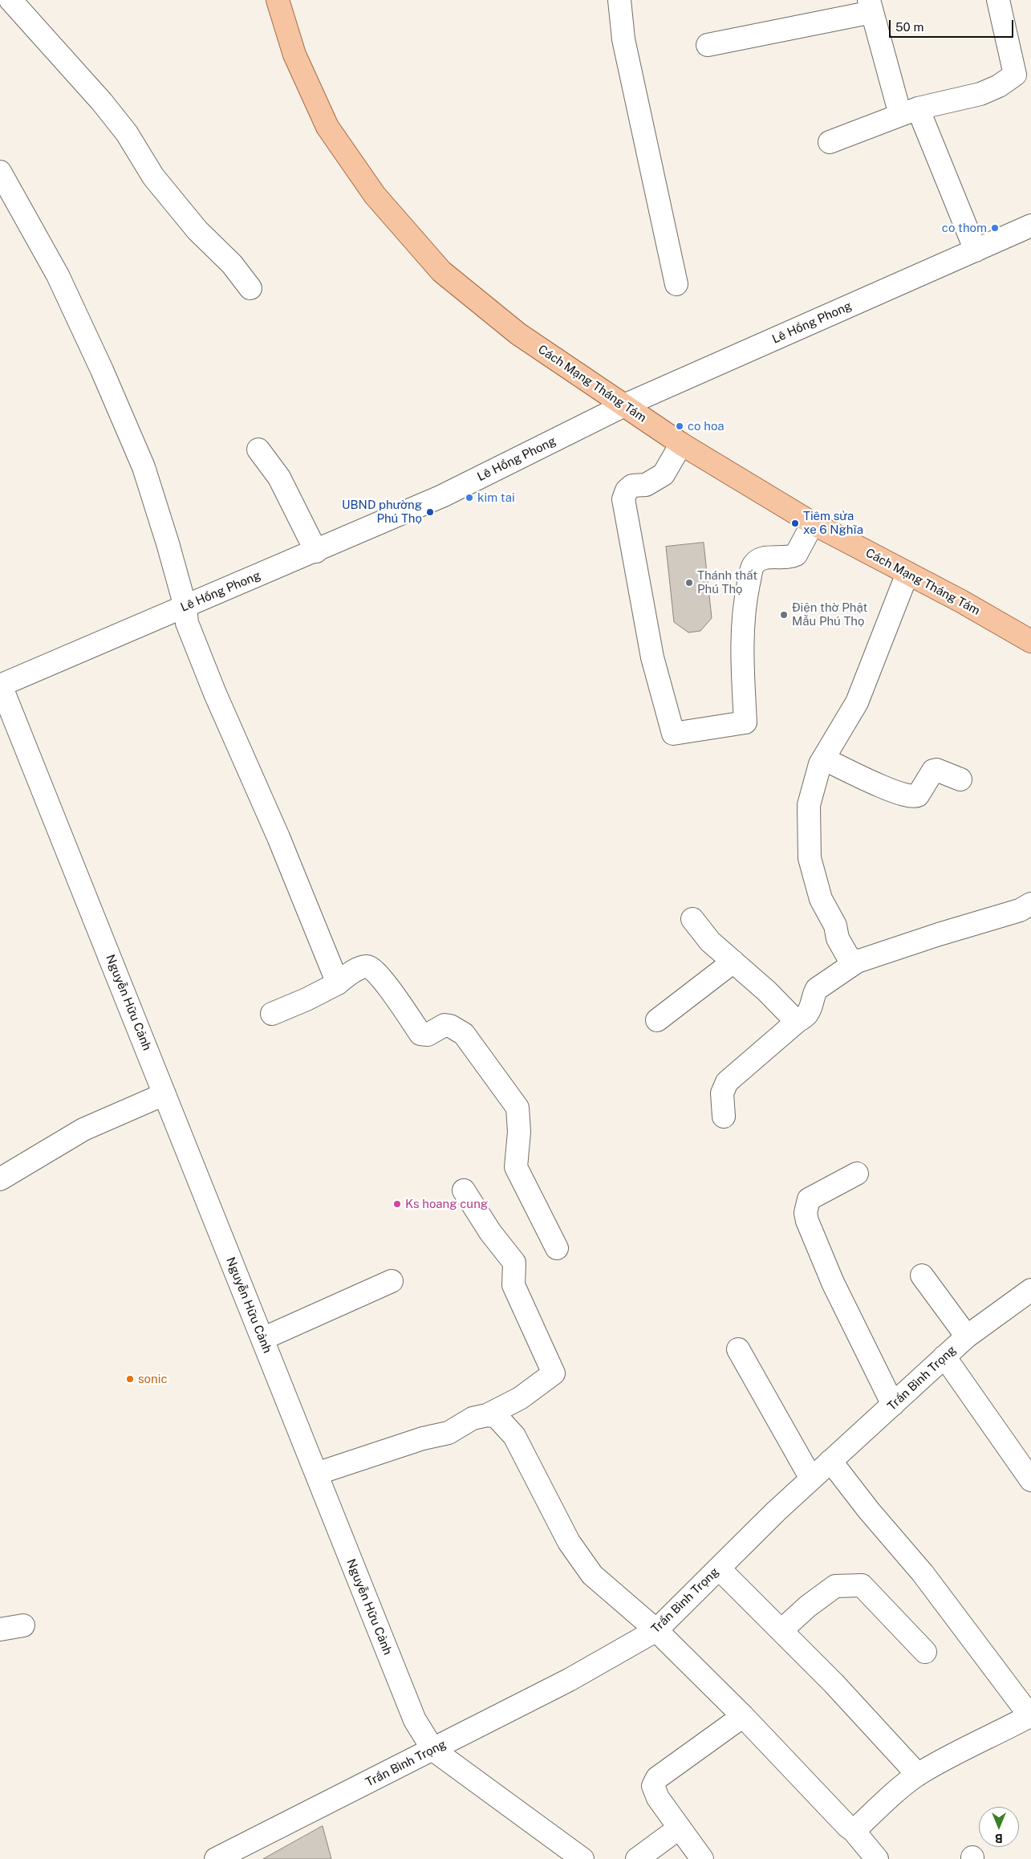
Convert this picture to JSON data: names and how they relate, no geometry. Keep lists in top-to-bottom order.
{
  "streets": {
    "main road": ["Cách Mạng Tháng Tám"],
    "street": ["Lê Hồng Phong", "Nguyễn Hữu Cảnh", "Trần Bình Trọng"]
  },
  "crossings": [
    ["Lê Hồng Phong", "Cách Mạng Tháng Tám"],
    ["Lê Hồng Phong", "Nguyễn Hữu Cảnh"],
    ["Nguyễn Hữu Cảnh", "Trần Bình Trọng"]
  ],
  "places": [
    "co thom",
    "co hoa",
    "kim tai",
    "UBND phường Phú Thọ",
    "Tiêm sửa xe 6 Nghĩa",
    "Thánh thất Phú Thọ",
    "Điện thờ Phật Mẫu Phú Thọ",
    "Ks hoang cung",
    "sonic"
  ],
  "scale_bar": "50 m",
  "north": "bottom"
}
